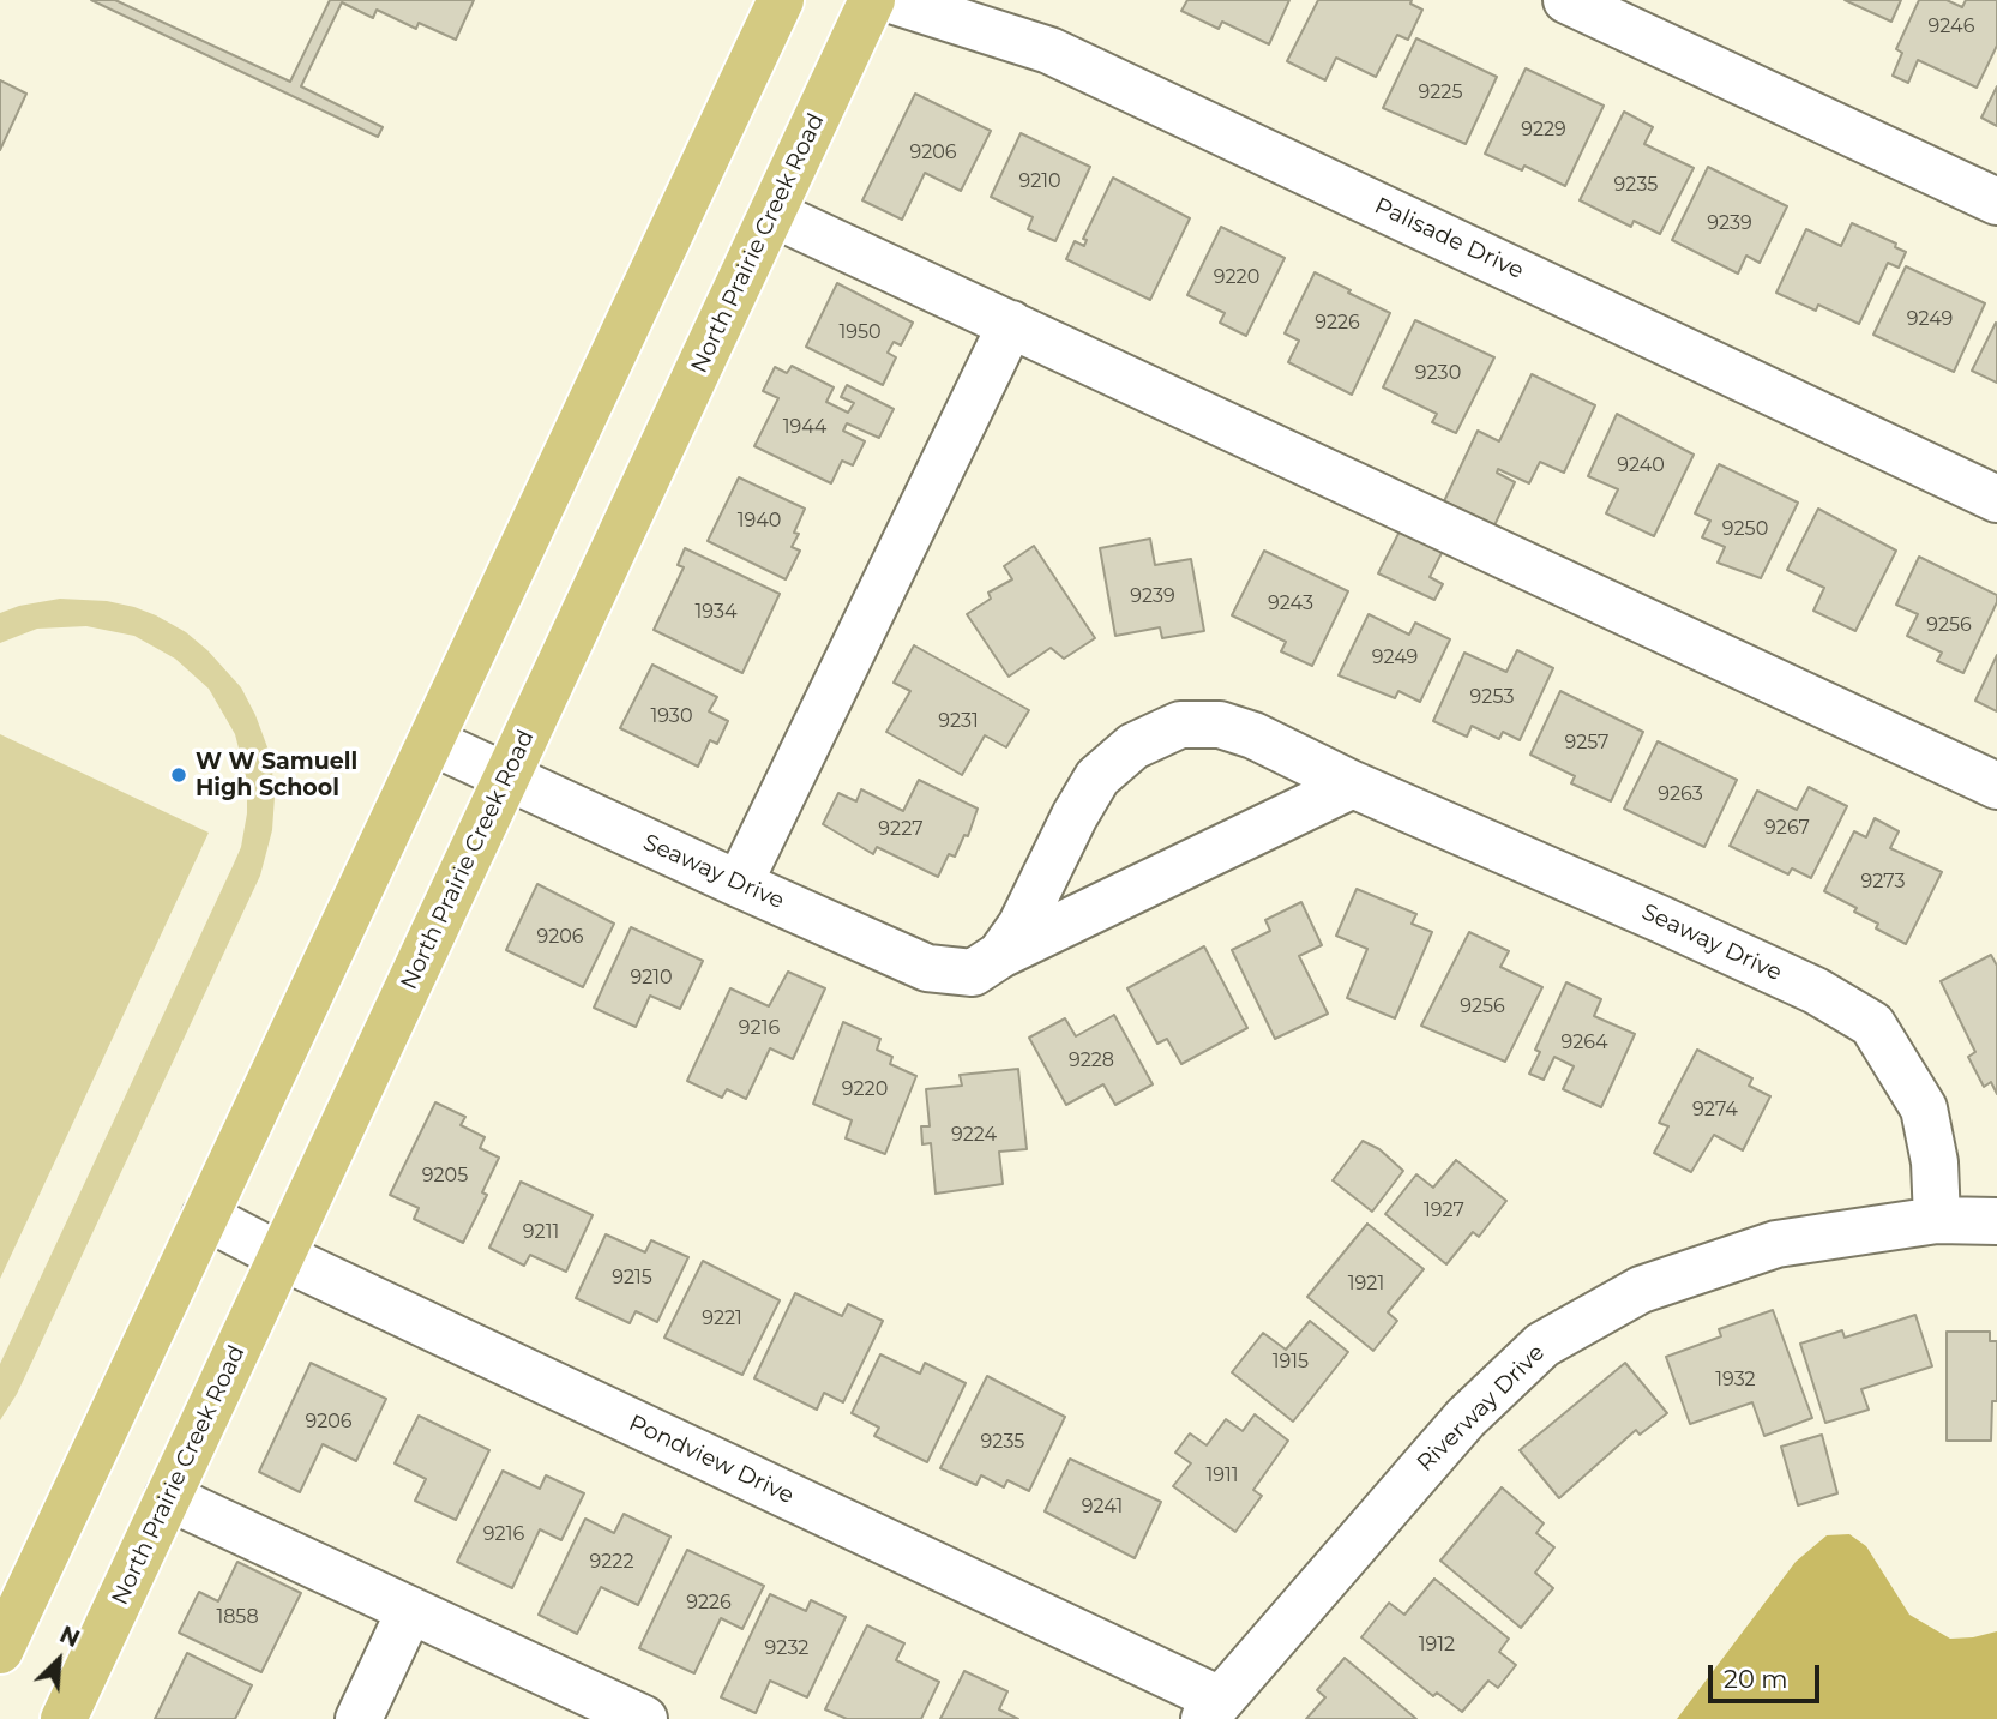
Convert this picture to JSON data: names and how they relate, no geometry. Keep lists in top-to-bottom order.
{
  "streets": {
    "main road": ["North Prairie Creek Road"],
    "street": [
      "Palisade Drive",
      "Seaway Drive",
      "Riverway Drive",
      "Pondview Drive"
    ]
  },
  "crossings": [
    ["North Prairie Creek Road", "Seaway Drive"],
    ["North Prairie Creek Road", "Pondview Drive"],
    ["Seaway Drive", "Riverway Drive"],
    ["Riverway Drive", "Pondview Drive"]
  ],
  "places": ["W W Samuell High School"],
  "house_numbers": [
    "9246",
    "9225",
    "9229",
    "9206",
    "9210",
    "9235",
    "9239",
    "9220",
    "9249",
    "9226",
    "1950",
    "9230",
    "1944",
    "9240",
    "1940",
    "9250",
    "9239",
    "9243",
    "1934",
    "9256",
    "9249",
    "9253",
    "1930",
    "9231",
    "9257",
    "9263",
    "9267",
    "9227",
    "9273",
    "9206",
    "9210",
    "9256",
    "9216",
    "9264",
    "9228",
    "9220",
    "9274",
    "9224",
    "9205",
    "1927",
    "9211",
    "9215",
    "1921",
    "9221",
    "1915",
    "1932",
    "9206",
    "9235",
    "1911",
    "9241",
    "9216",
    "9222",
    "9226",
    "1858",
    "1912",
    "9232"
  ],
  "scale_bar": "20 m",
  "north": "top right"
}
